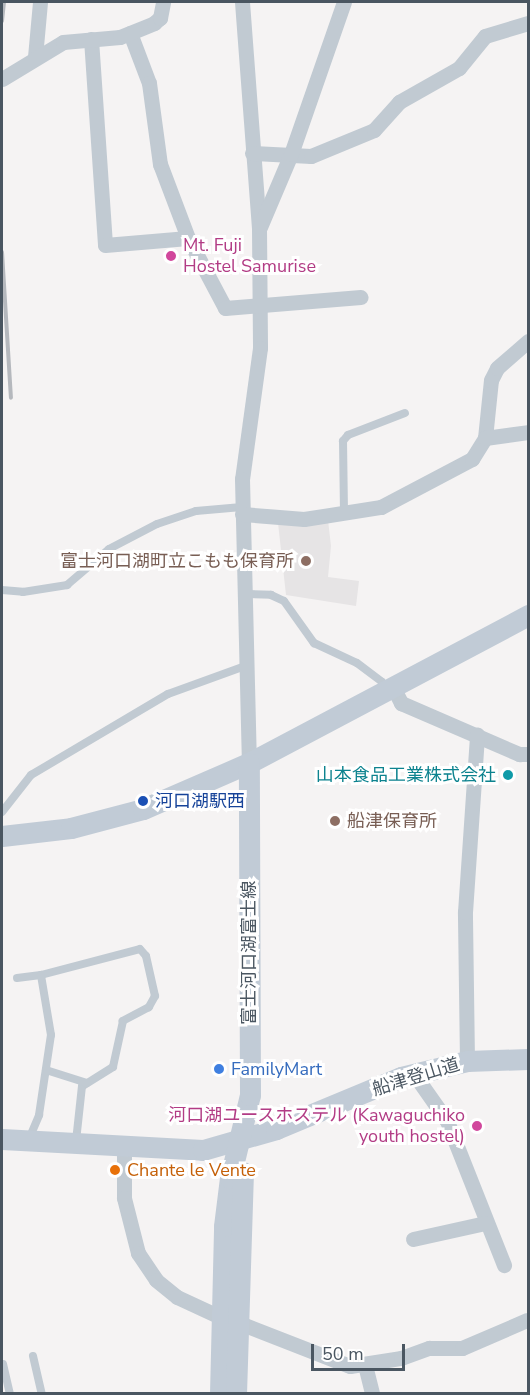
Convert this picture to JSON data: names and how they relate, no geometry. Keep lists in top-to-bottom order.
{
  "streets": {
    "main road": ["富士河口湖富士線", "船津登山道"]
  },
  "crossings": [
    ["富士河口湖富士線", "船津登山道"]
  ],
  "places": [
    "Mt. Fuji Hostel Samurise",
    "富士河口湖町立こもも保育所",
    "山本食品工業株式会社",
    "河口湖駅西",
    "船津保育所",
    "FamilyMart",
    "河口湖ユースホステル (Kawaguchiko youth hostel)",
    "Chante le Vente"
  ],
  "scale_bar": "50 m"
}
